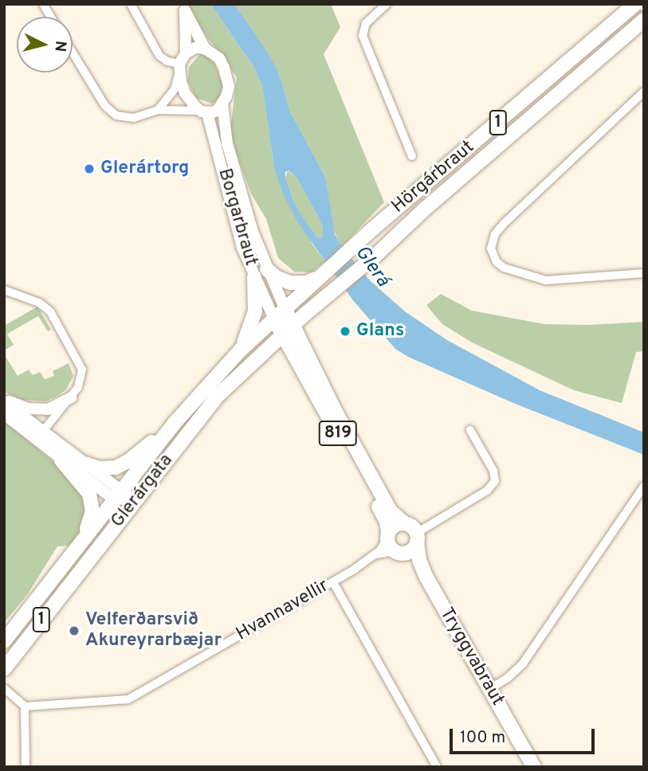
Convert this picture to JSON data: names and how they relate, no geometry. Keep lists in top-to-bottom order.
{
  "streets": {
    "main road": [
      "1",
      "Hörgárbraut",
      "819",
      "Glerárgata",
      "Tryggvabraut"
    ],
    "street": ["Borgarbraut", "Hvannavellir"]
  },
  "crossings": [
    ["Hörgárbraut", "Borgarbraut"],
    ["Hörgárbraut", "819"],
    ["Hörgárbraut", "Glerárgata"],
    ["Borgarbraut", "819"],
    ["Borgarbraut", "Glerárgata"],
    ["Borgarbraut", "Tryggvabraut"],
    ["819", "Glerárgata"],
    ["819", "Tryggvabraut"],
    ["Glerárgata", "Tryggvabraut"],
    ["Hvannavellir", "Tryggvabraut"]
  ],
  "water": ["Glerá"],
  "places": ["Glerártorg", "Glans", "Velferðarsvið Akureyrarbæjar"],
  "scale_bar": "100 m",
  "north": "right"
}
